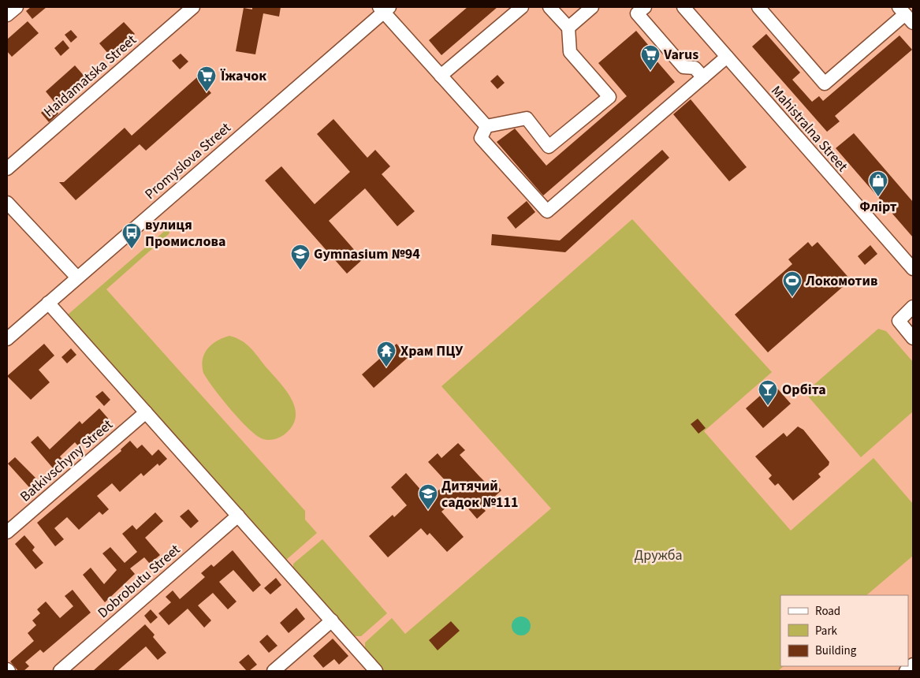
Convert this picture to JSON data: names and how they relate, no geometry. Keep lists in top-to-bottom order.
{
  "streets": {
    "street": [
      "Haidamatska Street",
      "Mahistralna Street",
      "Promyslova Street",
      "Batkivschyny Street",
      "Dobrobutu Street"
    ]
  },
  "parks": ["Дружба"],
  "places": {
    "supermarket": ["Varus", "Їжачок"],
    "shop": ["Флірт"],
    "bus stop": ["вулиця Промислова"],
    "school or university": ["Gymnasium №94", "Дитячий садок №111"],
    "sports": ["Локомотив"],
    "temple": ["Храм ПЦУ"],
    "bar": ["Орбіта"]
  },
  "legend": ["Road", "Park", "Building"]
}
